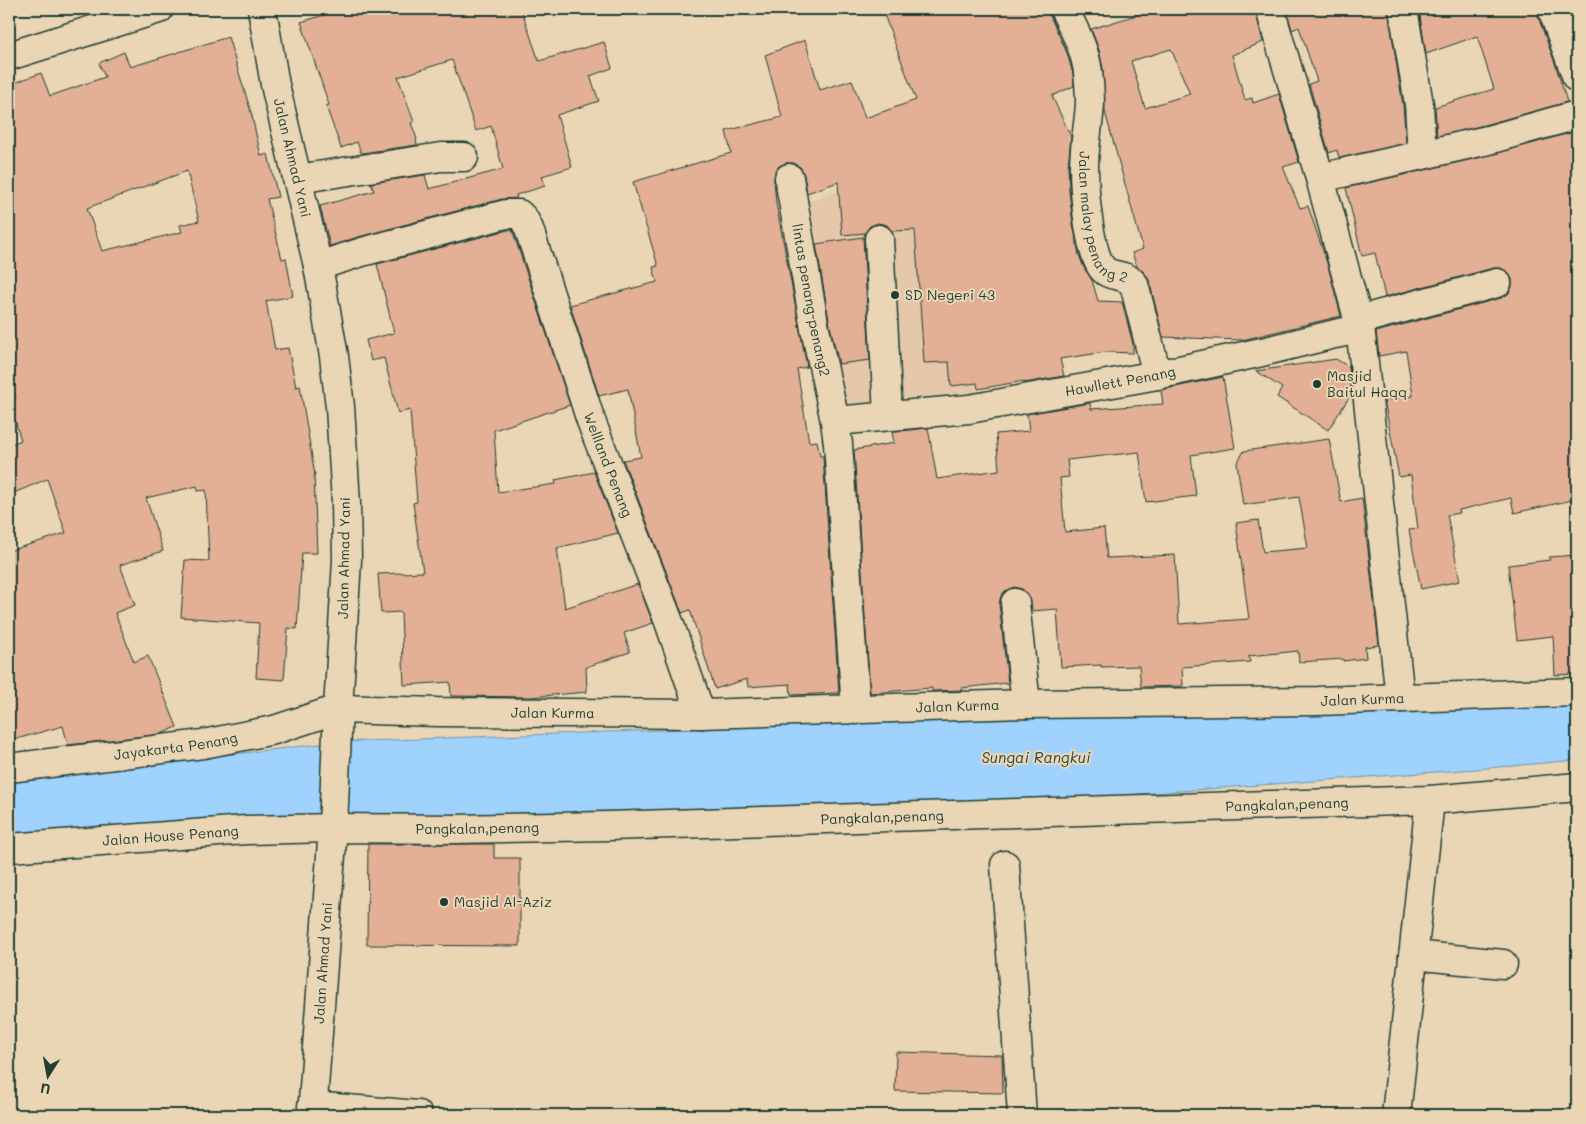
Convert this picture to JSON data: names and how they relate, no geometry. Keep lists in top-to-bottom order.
{
  "streets": {
    "main road": [
      "Jalan Ahmad Yani",
      "Jalan malay penang 2",
      "lintas penang-penang2",
      "Hawllett Penang",
      "Wellland Penang",
      "Jalan Kurma",
      "Jayakarta Penang",
      "Pangkalan,penang",
      "Jalan House Penang"
    ]
  },
  "crossings": [
    ["Jalan Ahmad Yani", "Wellland Penang"],
    ["Jalan Ahmad Yani", "Jalan Kurma"],
    ["Jalan Ahmad Yani", "Jayakarta Penang"],
    ["Jalan Ahmad Yani", "Pangkalan,penang"],
    ["Jalan Ahmad Yani", "Jalan House Penang"],
    ["Jalan malay penang 2", "Hawllett Penang"],
    ["lintas penang-penang2", "Hawllett Penang"],
    ["Wellland Penang", "Jalan Kurma"],
    ["Jalan Kurma", "Jayakarta Penang"],
    ["Pangkalan,penang", "Jalan House Penang"]
  ],
  "water": ["Sungai Rangkui"],
  "places": ["SD Negeri 43", "Masjid Baitul Haqq", "Masjid Al-Aziz"],
  "north": "bottom"
}
